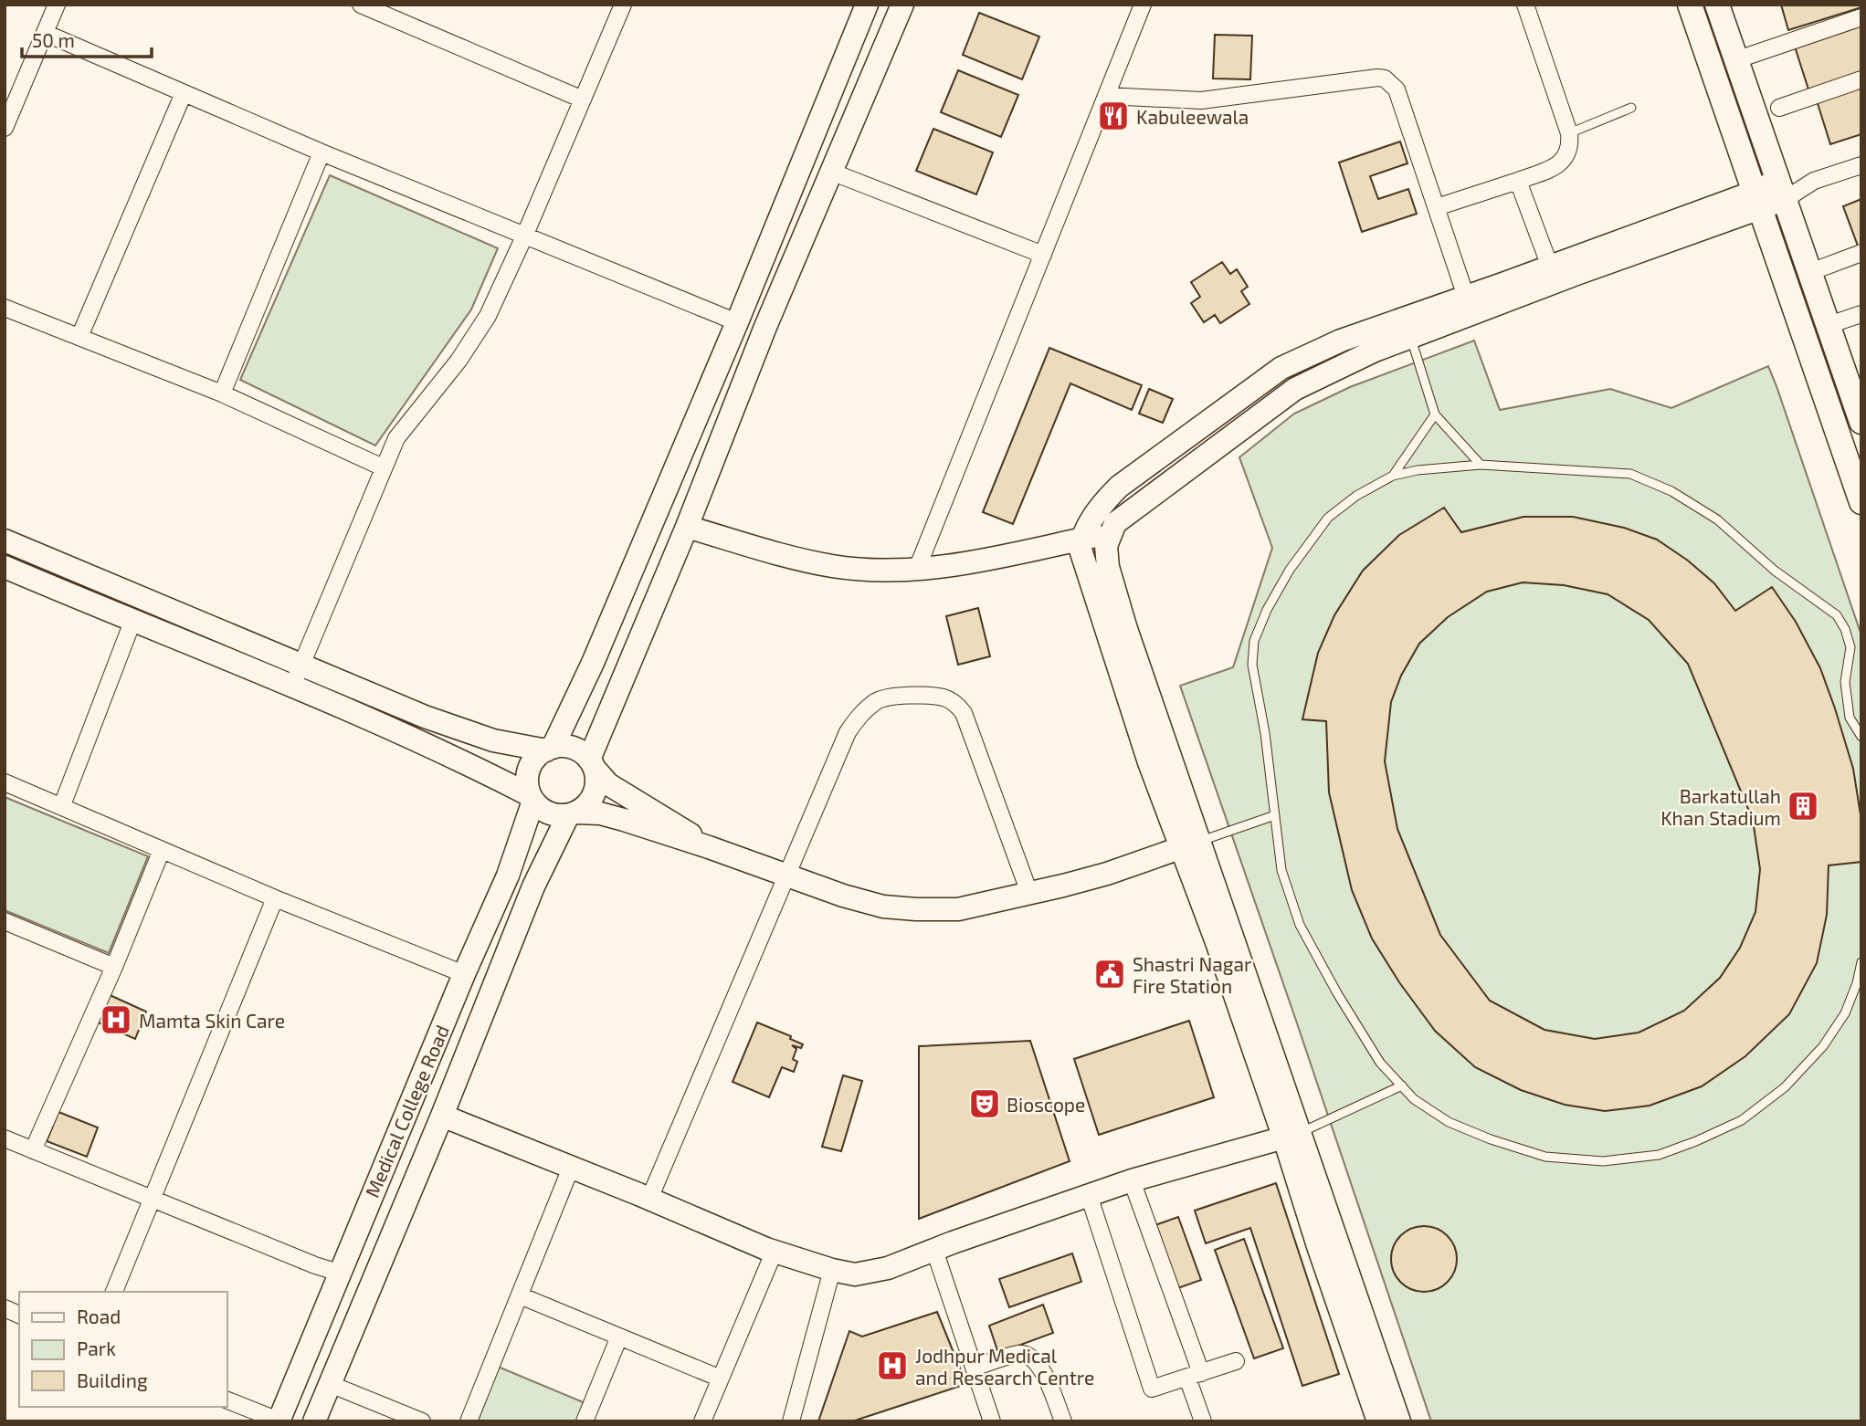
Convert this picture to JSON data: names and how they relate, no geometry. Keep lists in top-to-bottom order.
{
  "streets": {
    "street": ["Medical College Road"]
  },
  "places": {
    "restaurant": ["Kabuleewala"],
    "building": ["Barkatullah Khan Stadium"],
    "public building": ["Shastri Nagar Fire Station"],
    "hospital": ["Mamta Skin Care", "Jodhpur Medical and Research Centre"],
    "theatre": ["Bioscope"]
  },
  "legend": ["Road", "Park", "Building"],
  "scale_bar": "50 m"
}
